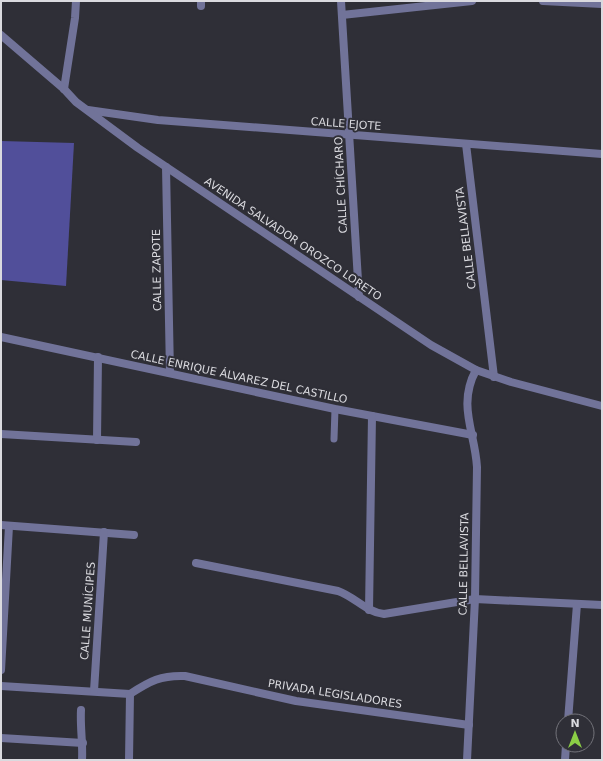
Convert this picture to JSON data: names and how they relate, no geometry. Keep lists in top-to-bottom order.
{
  "streets": {
    "street": [
      "CALLE EJOTE",
      "CALLE CHÍCHARO",
      "CALLE BELLAVISTA",
      "AVENIDA SALVADOR OROZCO LORETO",
      "CALLE ZAPOTE",
      "CALLE ENRIQUE ÁLVAREZ DEL CASTILLO",
      "CALLE MUNÍCIPES",
      "PRIVADA LEGISLADORES"
    ]
  },
  "crossings": [
    ["CALLE EJOTE", "CALLE CHÍCHARO"],
    ["CALLE EJOTE", "CALLE BELLAVISTA"],
    ["CALLE EJOTE", "AVENIDA SALVADOR OROZCO LORETO"],
    ["CALLE CHÍCHARO", "AVENIDA SALVADOR OROZCO LORETO"],
    ["CALLE BELLAVISTA", "AVENIDA SALVADOR OROZCO LORETO"],
    ["CALLE BELLAVISTA", "CALLE ENRIQUE ÁLVAREZ DEL CASTILLO"],
    ["CALLE BELLAVISTA", "PRIVADA LEGISLADORES"],
    ["AVENIDA SALVADOR OROZCO LORETO", "CALLE ZAPOTE"],
    ["CALLE ZAPOTE", "CALLE ENRIQUE ÁLVAREZ DEL CASTILLO"]
  ],
  "north": "top"
}
